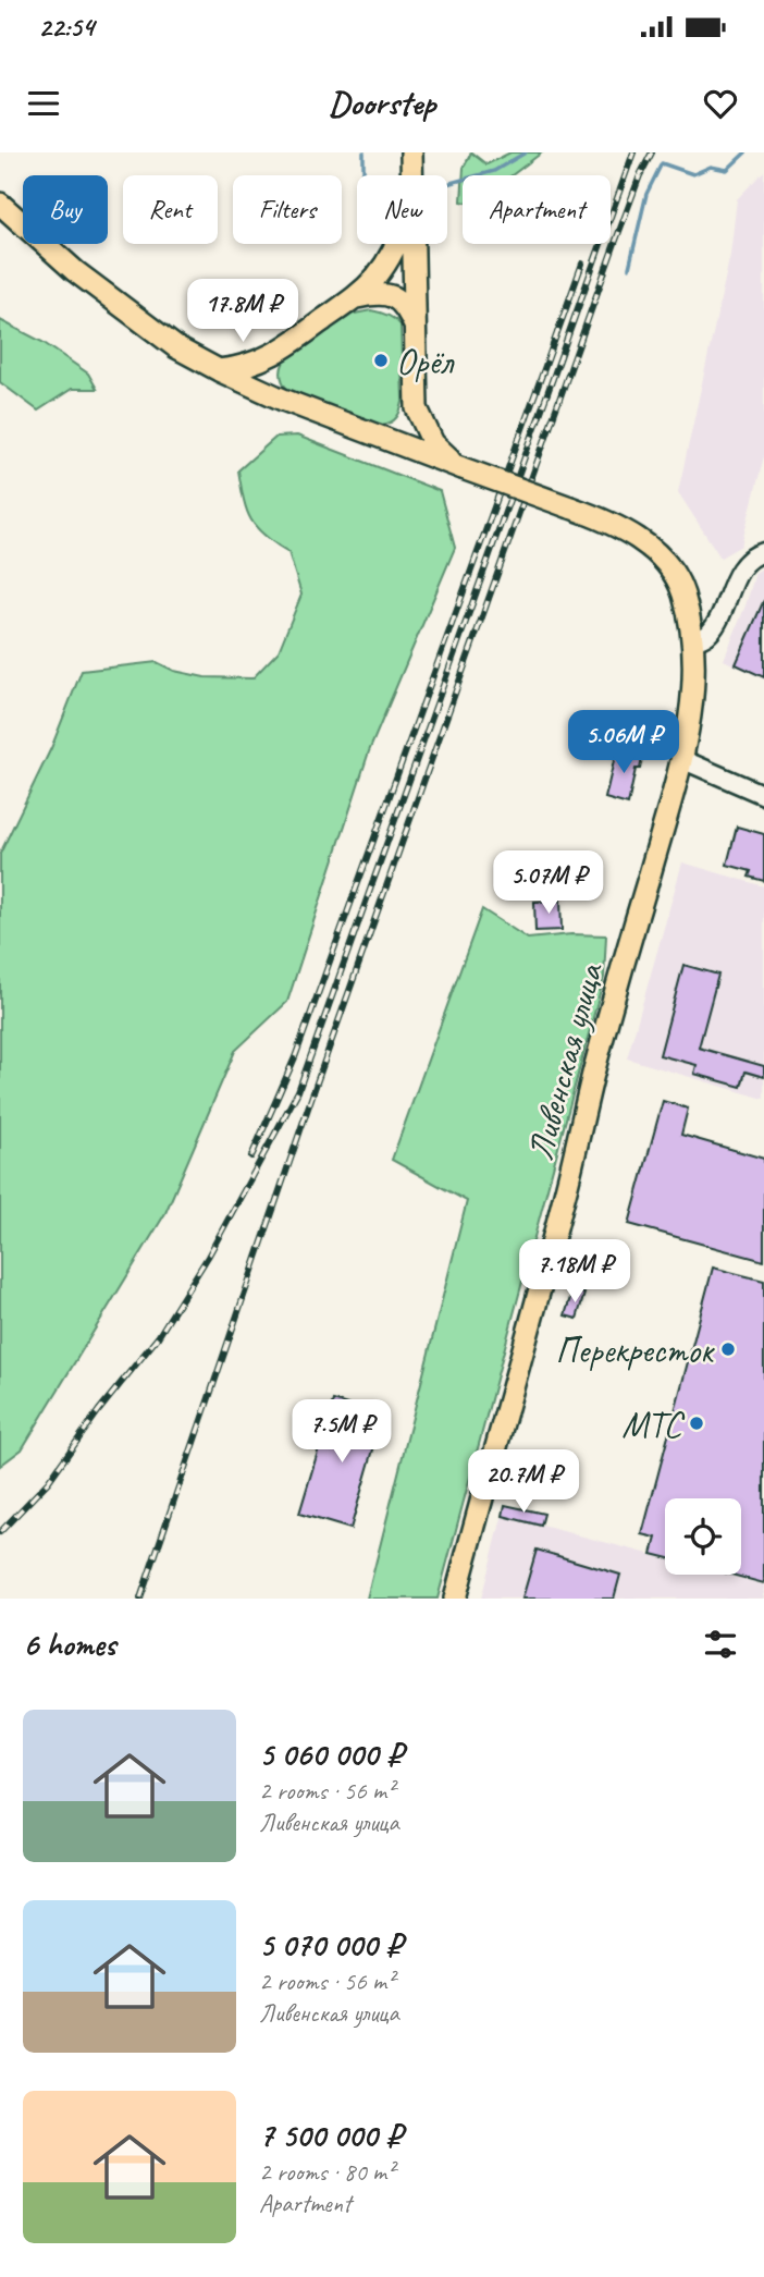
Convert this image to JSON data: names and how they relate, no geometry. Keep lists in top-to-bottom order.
{
  "streets": {
    "main road": ["Ливенская улица"]
  },
  "places": ["Орёл", "Перекресток", "МТС"],
  "page": {
    "status": "22:54",
    "header": "Doorstep",
    "chip": [
      "Buy",
      "Rent",
      "Filters",
      "New",
      "Apartment"
    ],
    "price": [
      "17.8M ₽",
      "5.06M ₽",
      "5.07M ₽",
      "7.18M ₽",
      "7.5M ₽",
      "20.7M ₽"
    ],
    "heading": "6 homes",
    "list": [
      {
        "name": "5 060 000 ₽",
        "note": "2 rooms · 56 m² · Ливенская улица"
      },
      {
        "name": "5 070 000 ₽",
        "note": "2 rooms · 56 m² · Ливенская улица"
      },
      {
        "name": "7 500 000 ₽",
        "note": "2 rooms · 80 m² · Apartment"
      }
    ]
  }
}
